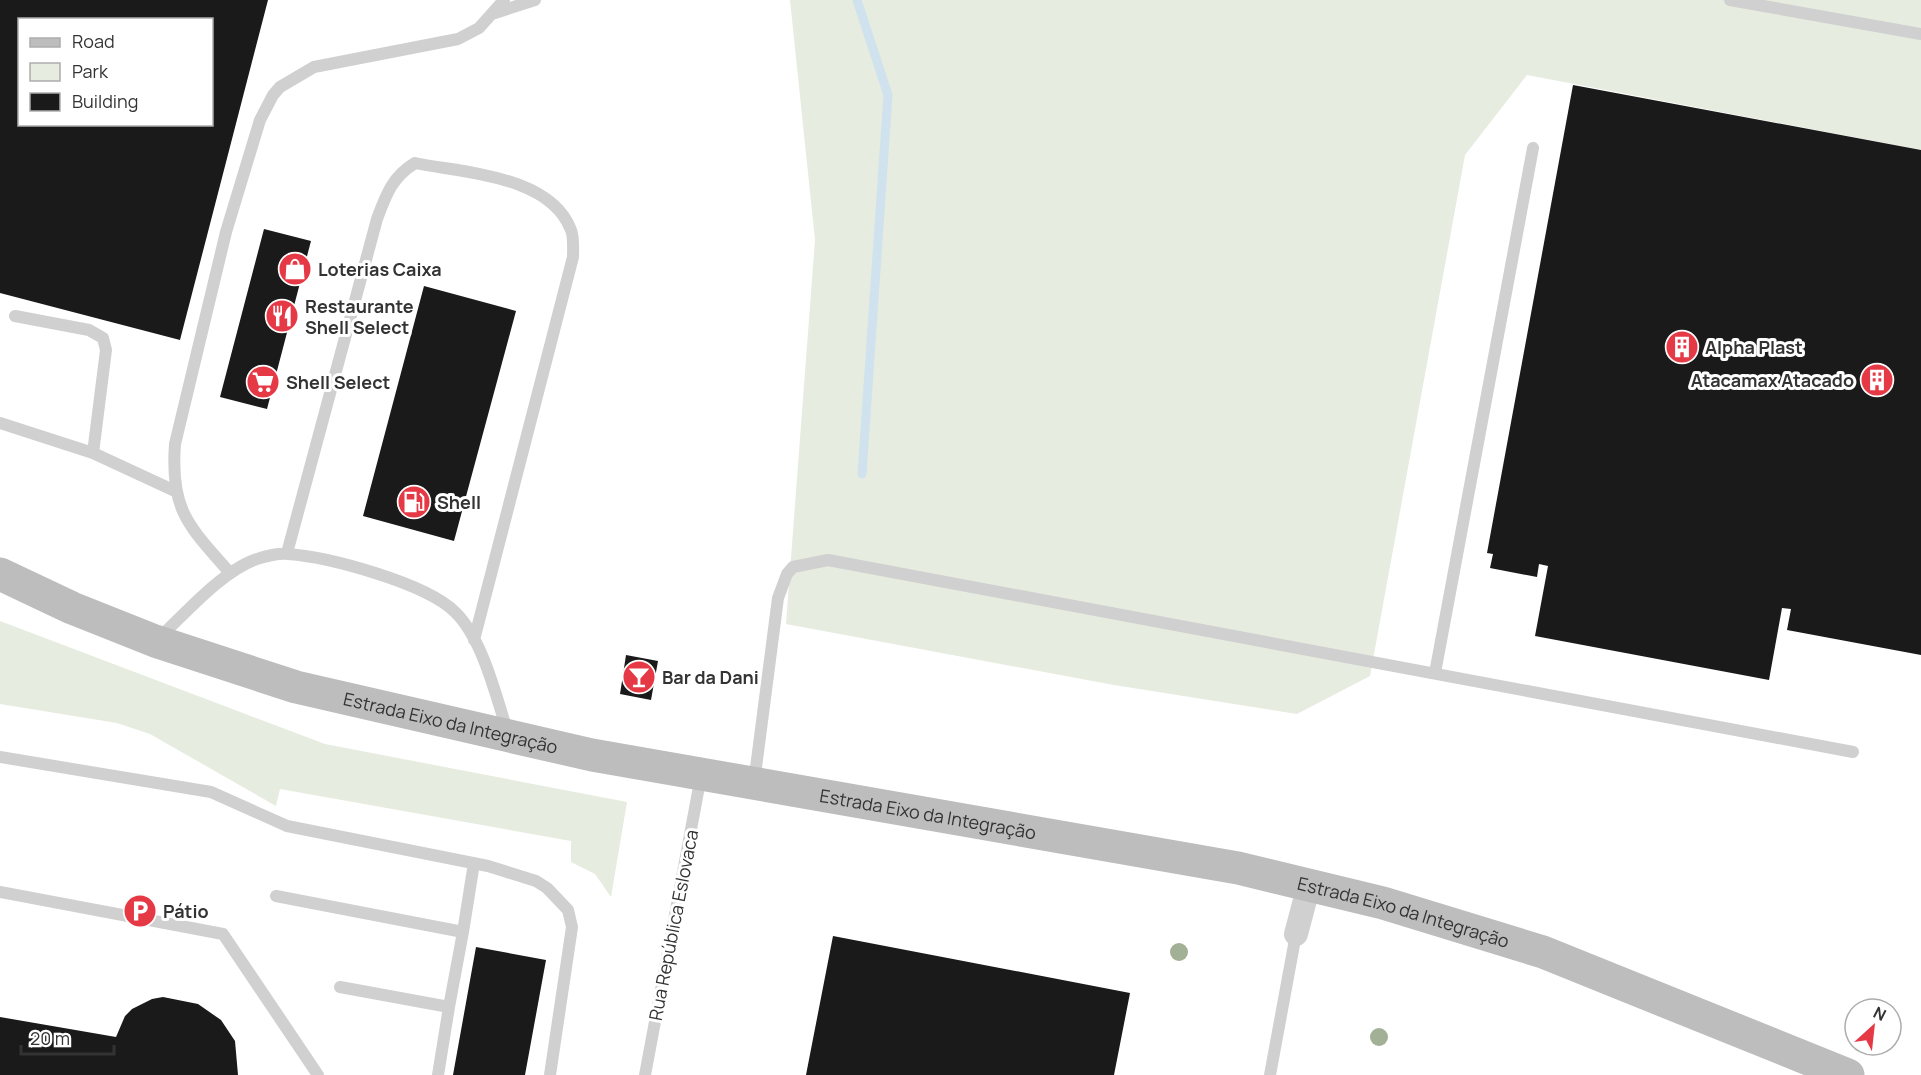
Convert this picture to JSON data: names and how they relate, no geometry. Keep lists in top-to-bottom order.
{
  "streets": {
    "main road": ["Estrada Eixo da Integração"],
    "lane": ["Rua República Eslovaca"]
  },
  "crossings": [
    ["Estrada Eixo da Integração", "Rua República Eslovaca"]
  ],
  "places": {
    "shop": ["Loterias Caixa"],
    "restaurant": ["Restaurante Shell Select"],
    "building": ["Alpha Plast", "Atacamax Atacado"],
    "supermarket": ["Shell Select"],
    "fuel station": ["Shell"],
    "bar": ["Bar da Dani"],
    "parking": ["Pátio"]
  },
  "legend": ["Road", "Park", "Building"],
  "scale_bar": "20 m",
  "north": "top right"
}
